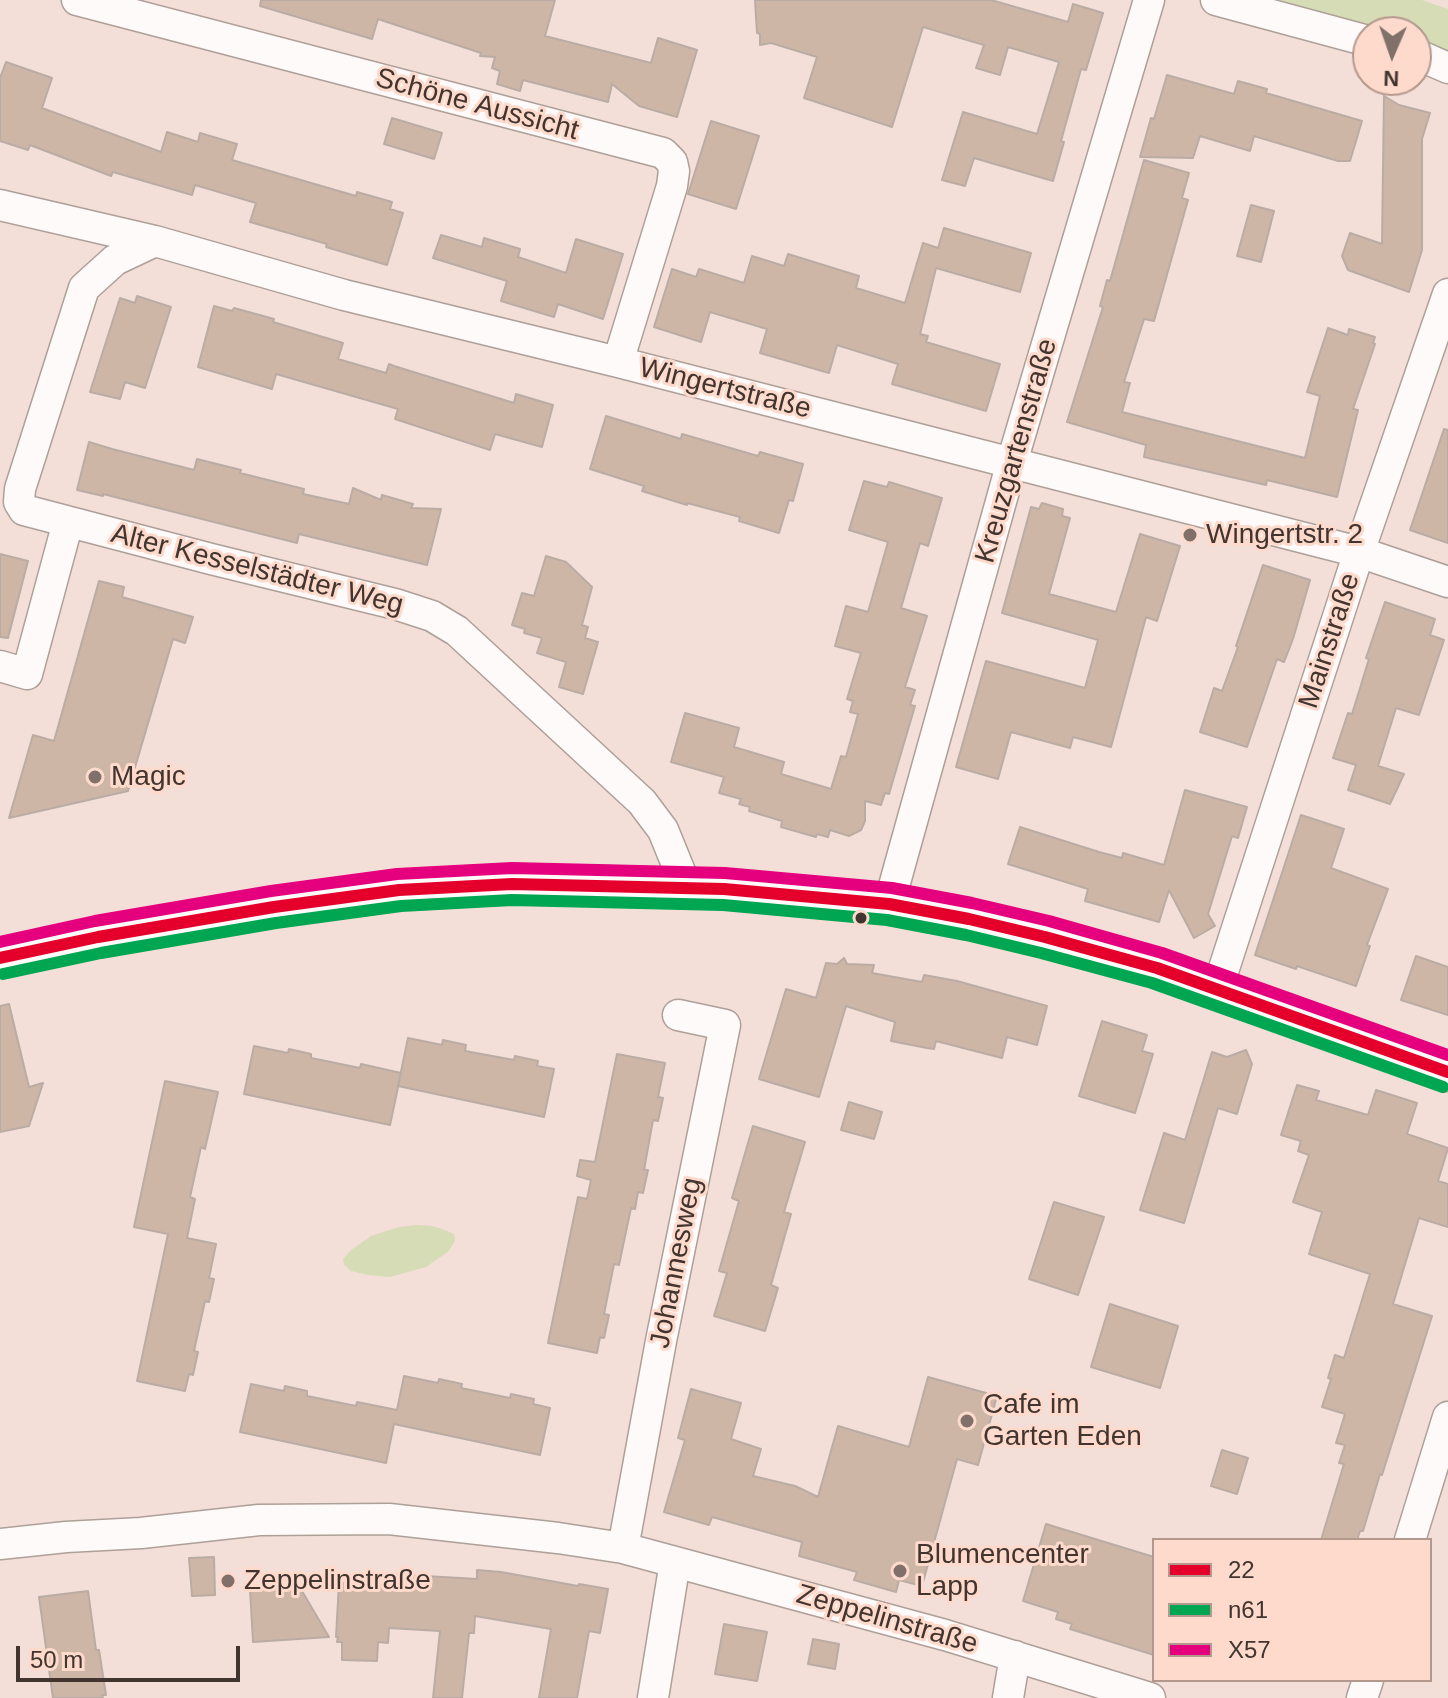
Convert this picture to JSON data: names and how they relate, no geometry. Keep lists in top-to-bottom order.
{
  "streets": {
    "street": [
      "Schöne Aussicht",
      "Wingertstraße",
      "Kreuzgartenstraße",
      "Alter Kesselstädter Weg",
      "Mainstraße",
      "Johannesweg",
      "Zeppelinstraße"
    ]
  },
  "crossings": [
    ["Schöne Aussicht", "Wingertstraße"],
    ["Wingertstraße", "Kreuzgartenstraße"],
    ["Wingertstraße", "Alter Kesselstädter Weg"],
    ["Wingertstraße", "Mainstraße"],
    ["Johannesweg", "Zeppelinstraße"]
  ],
  "places": [
    "Wingertstr. 2",
    "Magic",
    "Cafe im Garten Eden",
    "Blumencenter Lapp",
    "Zeppelinstraße"
  ],
  "lines": ["transit line X57", "transit line 22", "transit line n61"],
  "legend": ["22", "n61", "X57"],
  "scale_bar": "50 m",
  "north": "bottom"
}
